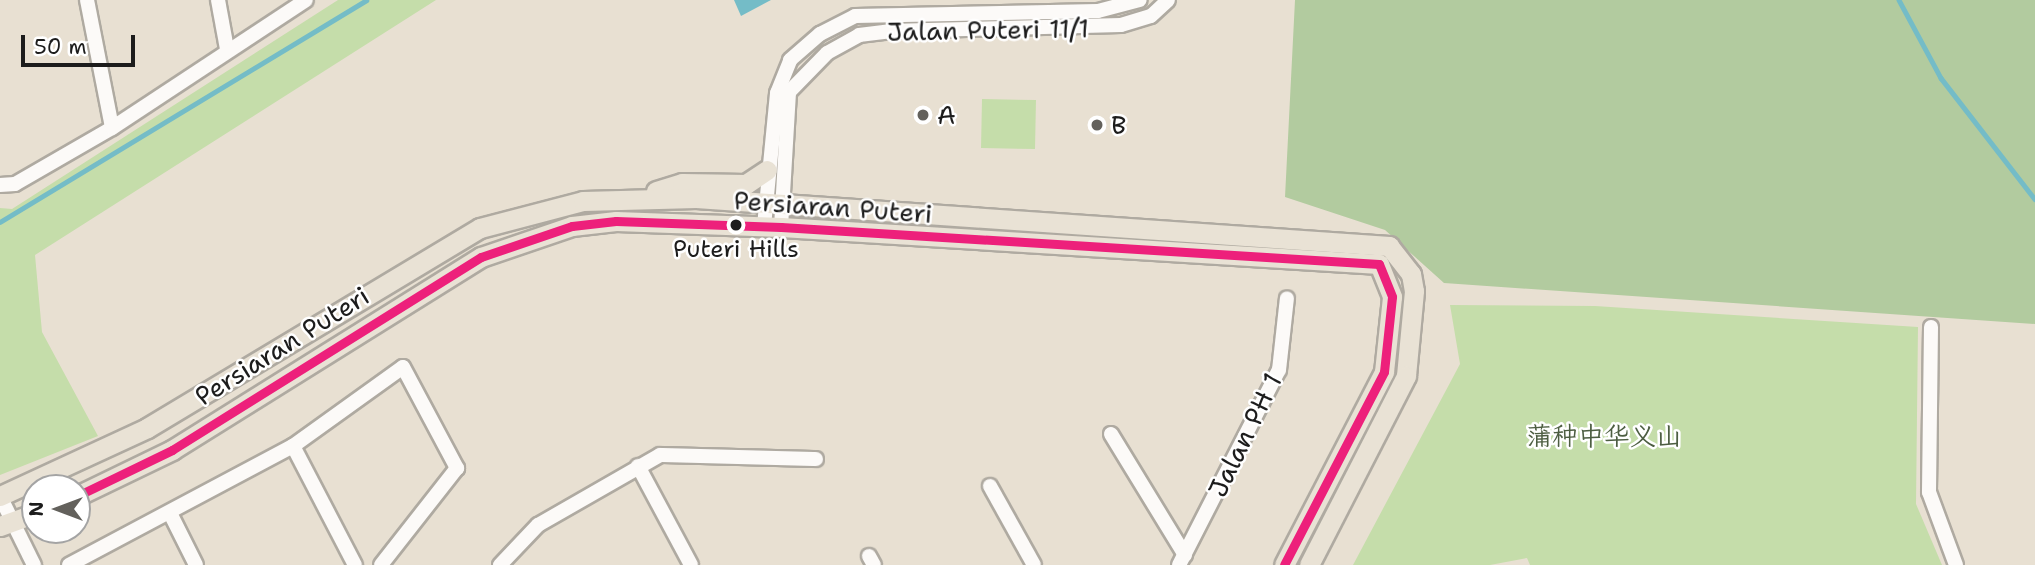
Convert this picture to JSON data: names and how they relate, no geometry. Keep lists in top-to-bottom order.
{
  "streets": {
    "main road": ["Persiaran Puteri"],
    "street": ["Jalan Puteri 11/1", "Jalan PH 1"]
  },
  "crossings": [
    ["Jalan Puteri 11/1", "Persiaran Puteri"]
  ],
  "parks": ["蒲种中华义山"],
  "places": ["A", "B", "Puteri Hills"],
  "scale_bar": "50 m",
  "north": "left"
}
